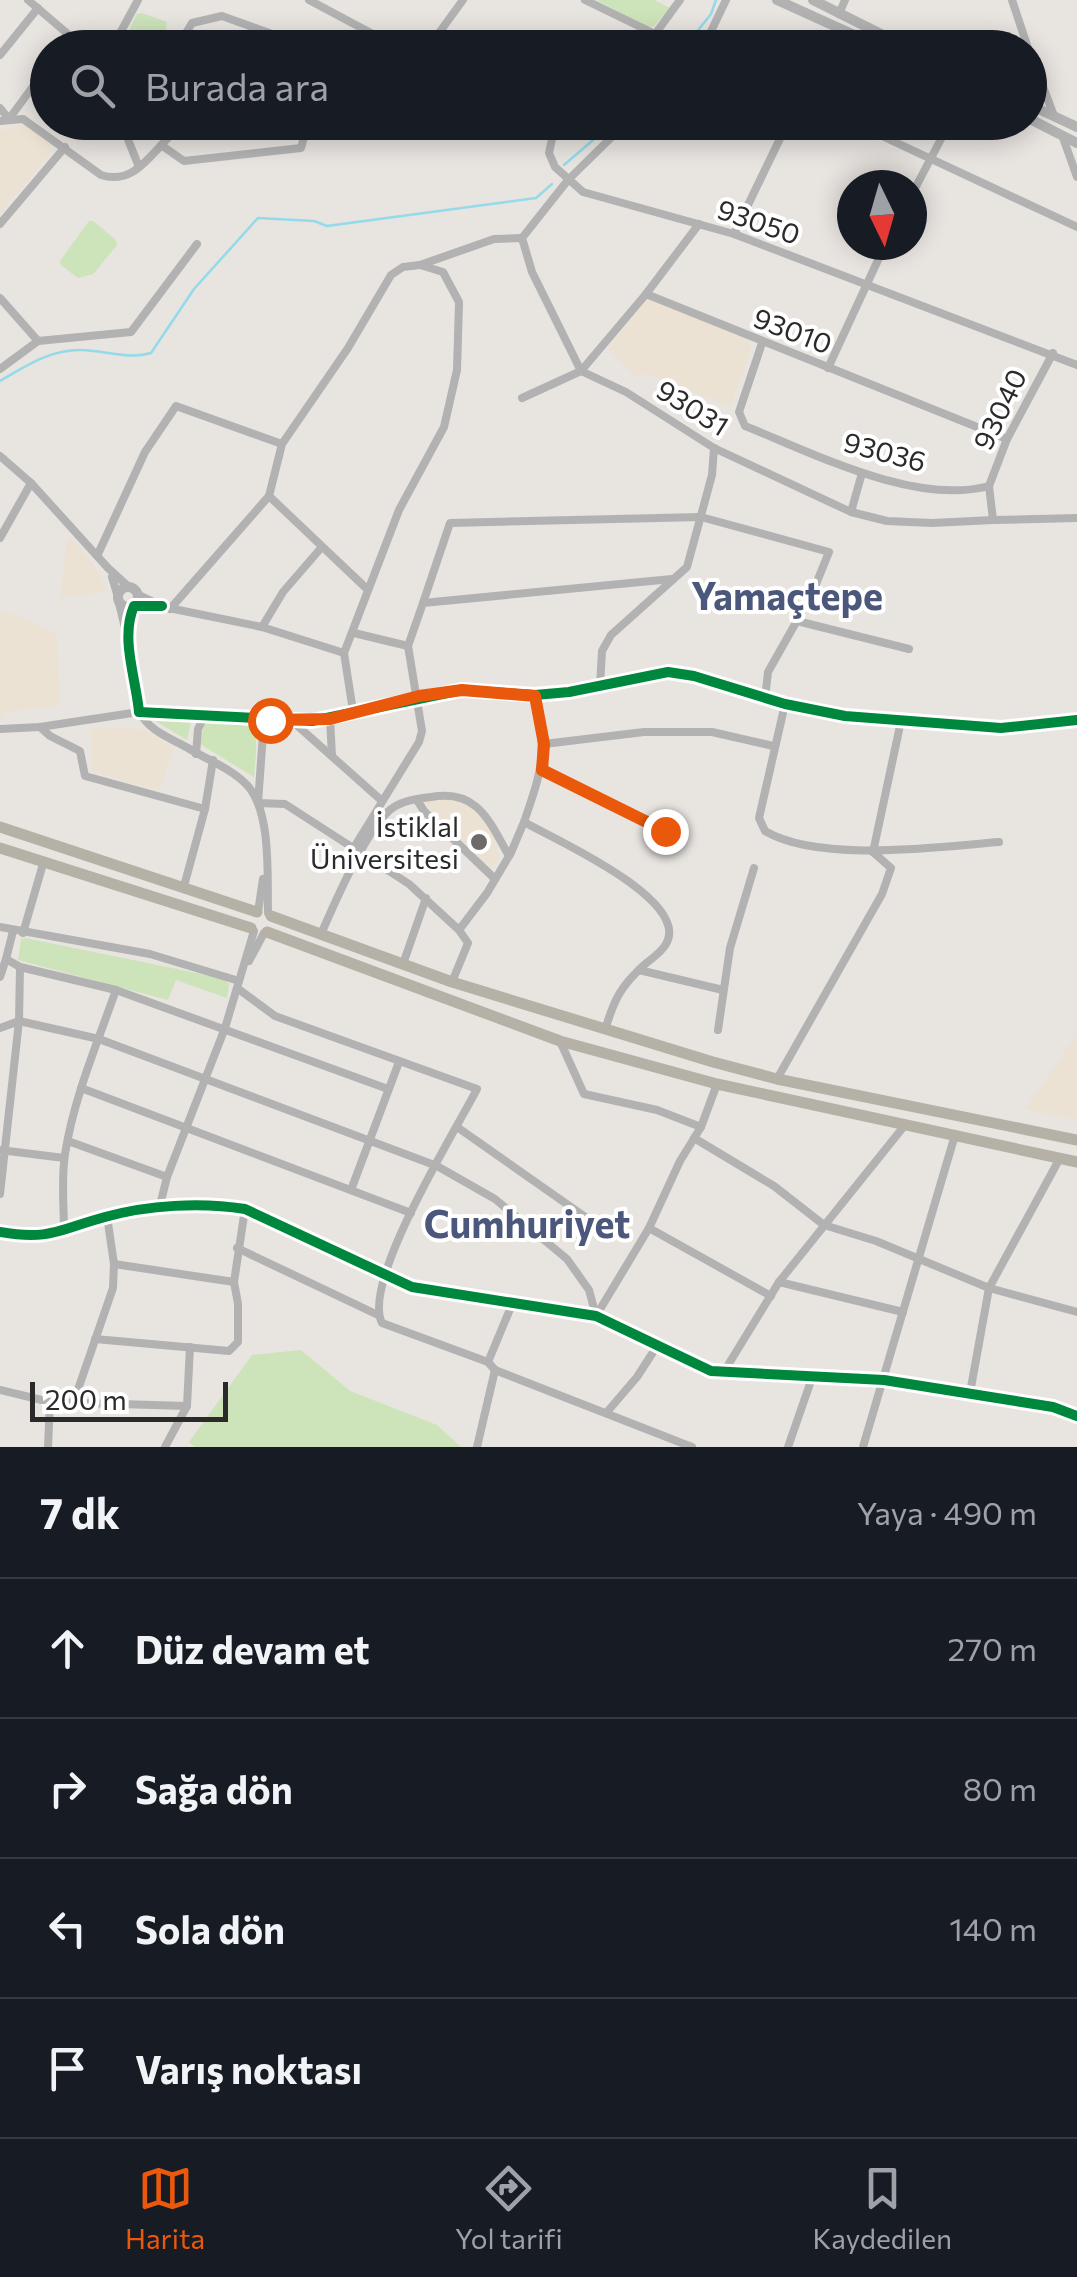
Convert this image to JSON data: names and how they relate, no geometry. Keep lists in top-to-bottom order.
{
  "streets": {
    "street": [
      "93050",
      "93010",
      "93031",
      "93040",
      "93036"
    ]
  },
  "crossings": [
    ["93050", "93040"],
    ["93010", "93040"],
    ["93010", "93036"],
    ["93040", "93036"]
  ],
  "districts": ["Yamaçtepe", "Cumhuriyet"],
  "places": ["İstiklal Üniversitesi"],
  "scale_bar": "200 m",
  "north": "bottom",
  "page": {
    "search": "Burada ara",
    "scale": "200 m",
    "heading": ["7 dk", "Yaya · 490 m"],
    "list": [
      ["Düz devam et", "270 m"],
      ["Sağa dön", "80 m"],
      ["Sola dön", "140 m"],
      "Varış noktası"
    ],
    "nav": ["Harita", "Yol tarifi", "Kaydedilen"]
  }
}
